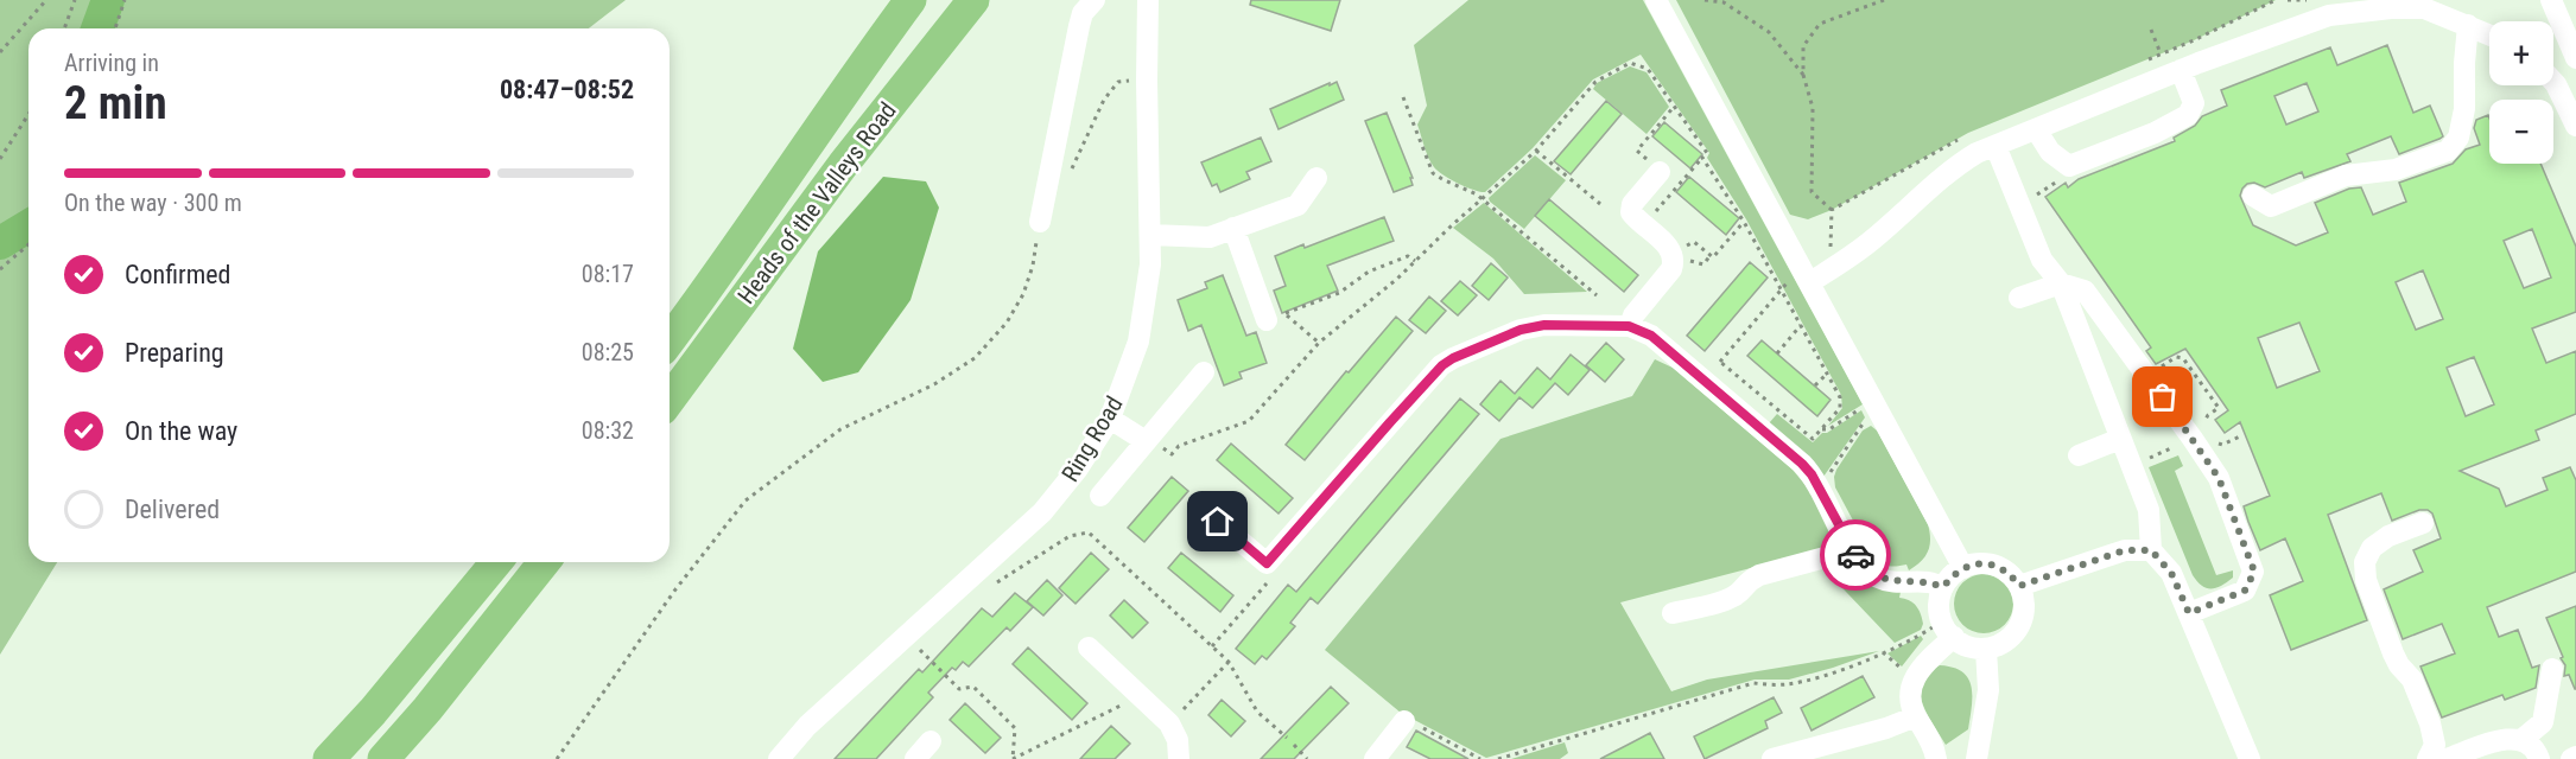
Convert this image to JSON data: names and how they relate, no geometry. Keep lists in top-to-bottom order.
{
  "streets": {
    "highway": ["Heads of the Valleys Road"],
    "street": ["Ring Road"]
  },
  "page": {
    "map_buttons": ["+", "−"],
    "heading": ["2 min", "Arriving in", "08:47–08:52"],
    "bar": "On the way · 300 m",
    "list": [
      ["Confirmed", "08:17"],
      ["Preparing", "08:25"],
      ["On the way", "08:32"],
      "Delivered"
    ]
  }
}
